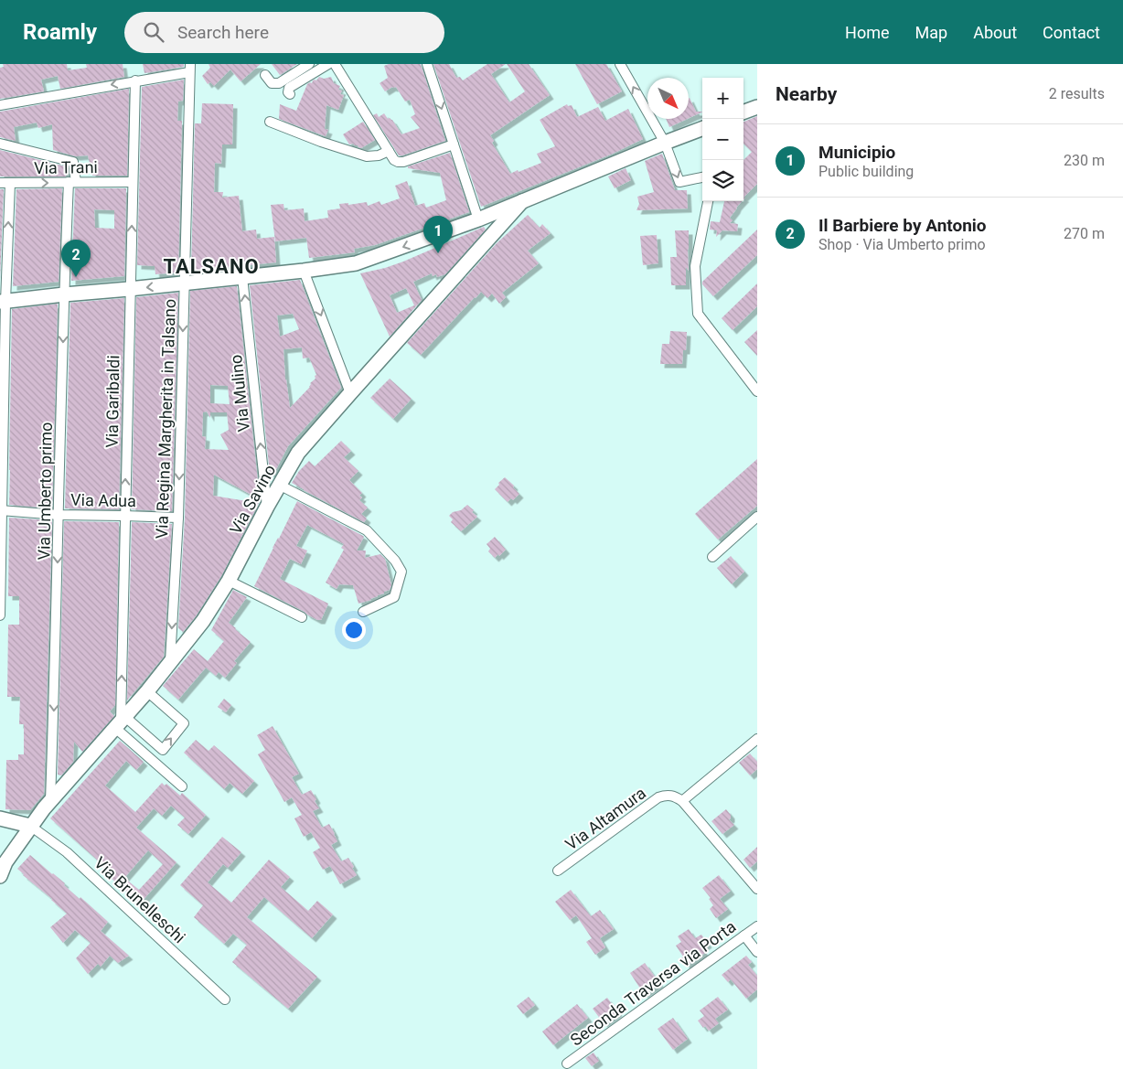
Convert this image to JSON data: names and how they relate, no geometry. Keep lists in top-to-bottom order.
{
  "streets": {
    "street": [
      "Via Trani",
      "Via Mulino",
      "Via Garibaldi",
      "Via Regina Margherita in Talsano",
      "Via Umberto primo",
      "Via Savino",
      "Via Adua",
      "Via Altamura",
      "Via Brunelleschi",
      "Seconda Traversa via Porta"
    ]
  },
  "crossings": [
    ["Via Trani", "Via Garibaldi"],
    ["Via Trani", "Via Umberto primo"],
    ["Via Mulino", "Via Savino"],
    ["Via Garibaldi", "Via Savino"],
    ["Via Garibaldi", "Via Adua"],
    ["Via Regina Margherita in Talsano", "Via Savino"],
    ["Via Regina Margherita in Talsano", "Via Adua"],
    ["Via Umberto primo", "Via Savino"],
    ["Via Umberto primo", "Via Adua"],
    ["Via Savino", "Via Brunelleschi"]
  ],
  "one_way": ["Via Garibaldi", "Via Regina Margherita in Talsano"],
  "districts": ["TALSANO"],
  "north": "bottom right",
  "page": {
    "header": "Roamly",
    "search": "Search here",
    "nav": [
      "Home",
      "Map",
      "About",
      "Contact"
    ],
    "heading": ["Nearby", "2 results"],
    "map_buttons": ["+", "−"],
    "list": [
      {
        "mark": "1",
        "name": "Municipio",
        "note": "Public building",
        "value": "230 m"
      },
      {
        "mark": "2",
        "name": "Il Barbiere by Antonio",
        "note": "Shop · Via Umberto primo",
        "value": "270 m"
      }
    ],
    "pins": ["1", "2"]
  }
}
